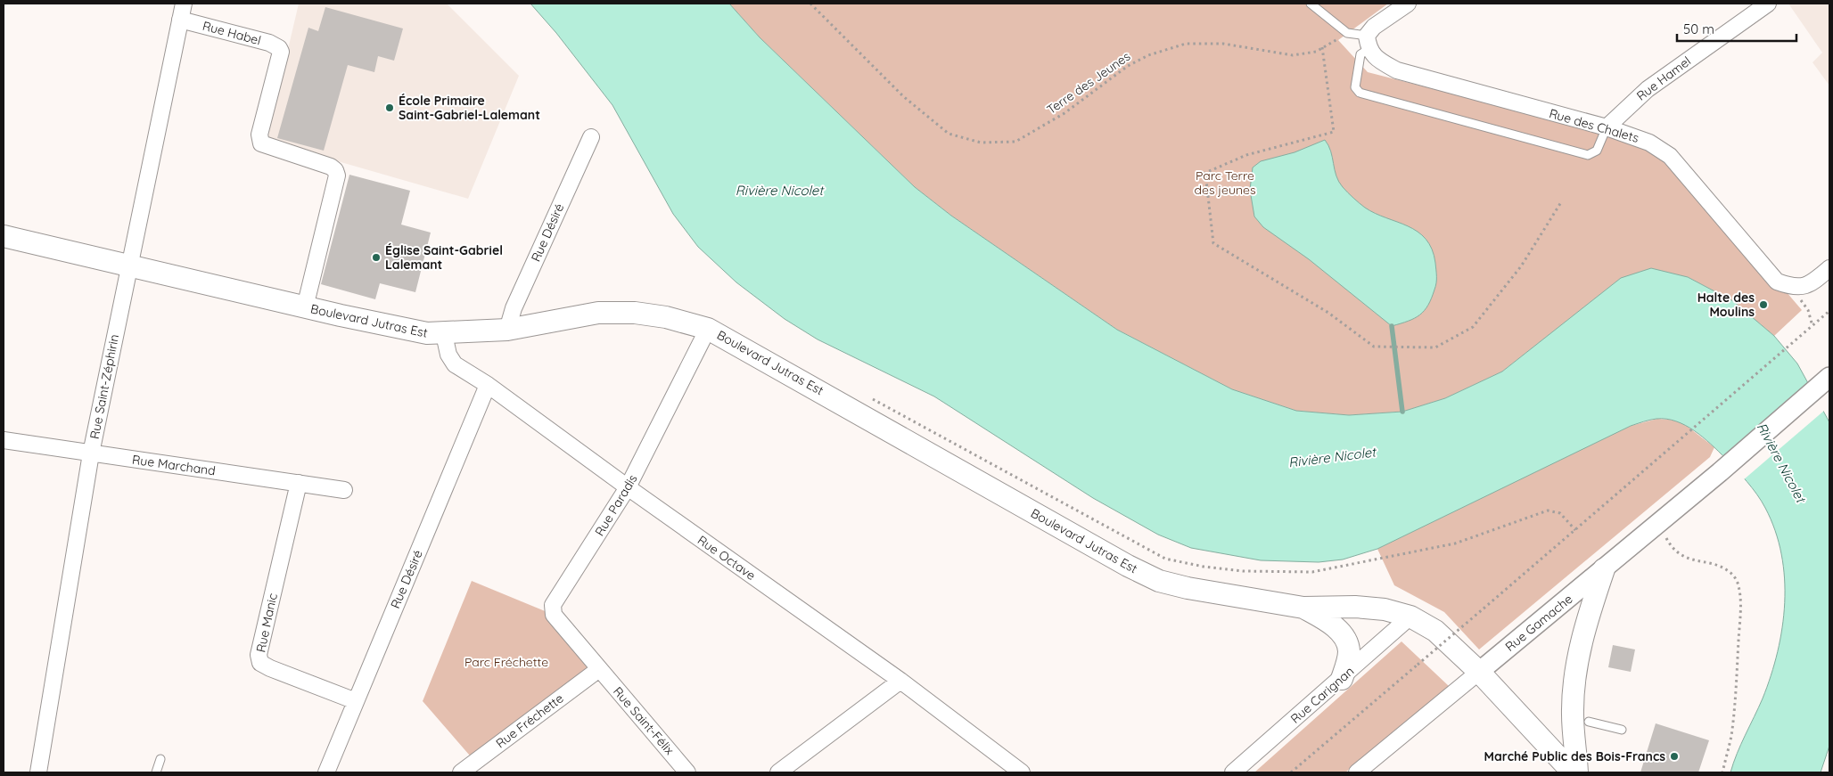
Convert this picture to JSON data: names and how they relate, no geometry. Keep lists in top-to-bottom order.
{
  "streets": {
    "main road": ["Boulevard Jutras Est"],
    "street": [
      "Rue Habel",
      "Rue Hamel",
      "Rue des Chalets",
      "Rue Désiré",
      "Rue Saint-Zéphirin",
      "Rue Marchand",
      "Rue Paradis",
      "Rue Octave",
      "Rue Manic",
      "Rue Gamache",
      "Rue Carignan",
      "Rue Fréchette",
      "Rue Saint-Félix"
    ],
    "path": ["Terre des Jeunes"]
  },
  "crossings": [
    ["Rue Habel", "Boulevard Jutras Est"],
    ["Rue Habel", "Rue Saint-Zéphirin"],
    ["Rue Hamel", "Rue des Chalets"],
    ["Rue Désiré", "Boulevard Jutras Est"],
    ["Rue Désiré", "Rue Octave"],
    ["Rue Désiré", "Rue Manic"],
    ["Boulevard Jutras Est", "Rue Saint-Zéphirin"],
    ["Boulevard Jutras Est", "Rue Paradis"],
    ["Boulevard Jutras Est", "Rue Octave"],
    ["Boulevard Jutras Est", "Rue Gamache"],
    ["Boulevard Jutras Est", "Rue Carignan"],
    ["Rue Saint-Zéphirin", "Rue Marchand"],
    ["Rue Marchand", "Rue Manic"],
    ["Rue Paradis", "Rue Octave"],
    ["Rue Paradis", "Rue Fréchette"],
    ["Rue Paradis", "Rue Saint-Félix"],
    ["Rue Fréchette", "Rue Saint-Félix"]
  ],
  "water": ["Rivière Nicolet"],
  "parks": ["Parc Terre des jeunes", "Parc Fréchette"],
  "places": [
    "École Primaire Saint-Gabriel-Lalemant",
    "Église Saint-Gabriel Lalemant",
    "Halte des Moulins",
    "Marché Public des Bois-Francs"
  ],
  "scale_bar": "50 m"
}
